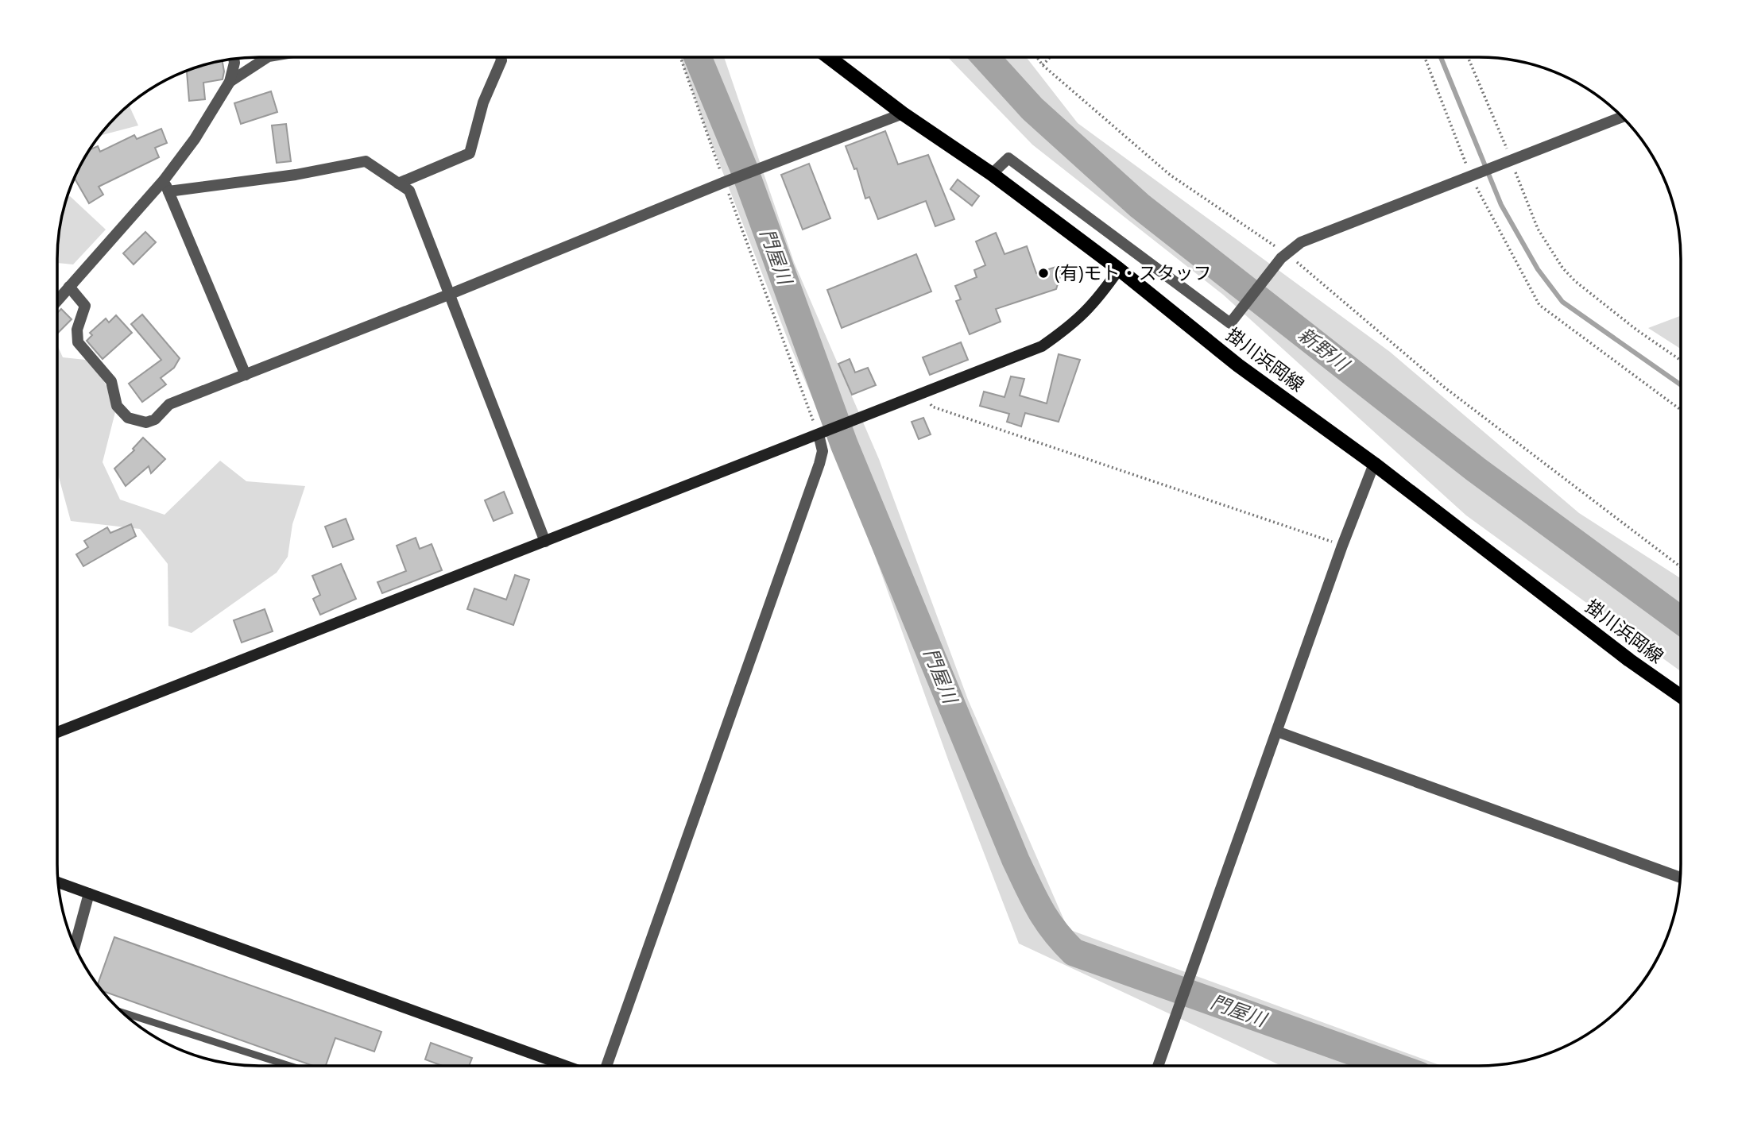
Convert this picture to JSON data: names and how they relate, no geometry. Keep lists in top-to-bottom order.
{
  "streets": {
    "main road": ["掛川浜岡線"]
  },
  "water": ["門屋川", "新野川"],
  "places": ["(有)モト・スタッフ"]
}
